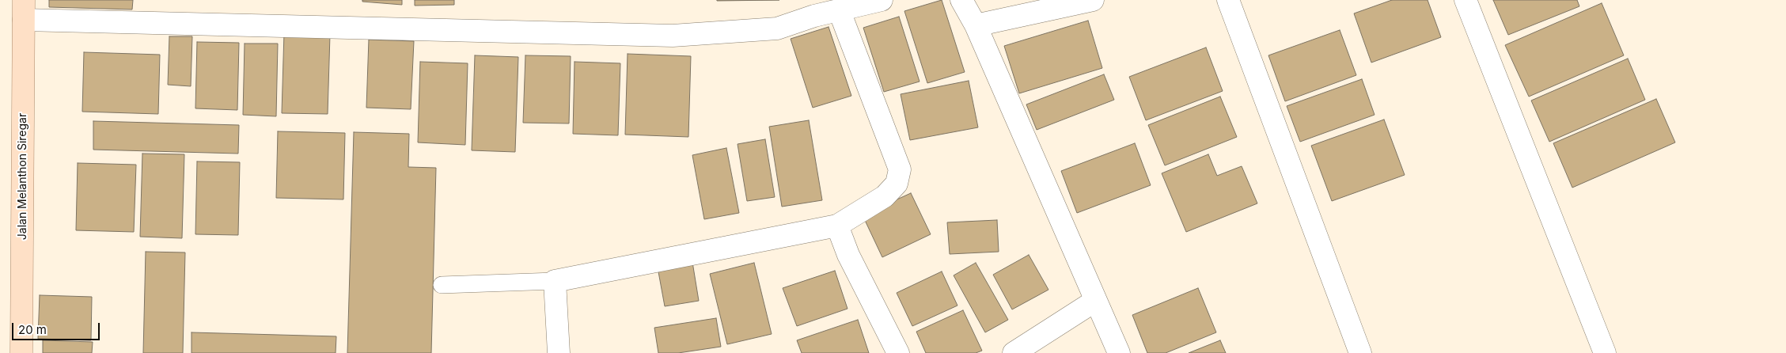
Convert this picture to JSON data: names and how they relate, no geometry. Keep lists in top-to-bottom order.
{
  "streets": {
    "main road": ["Jalan Melanthon Siregar"]
  },
  "scale_bar": "20 m"
}
